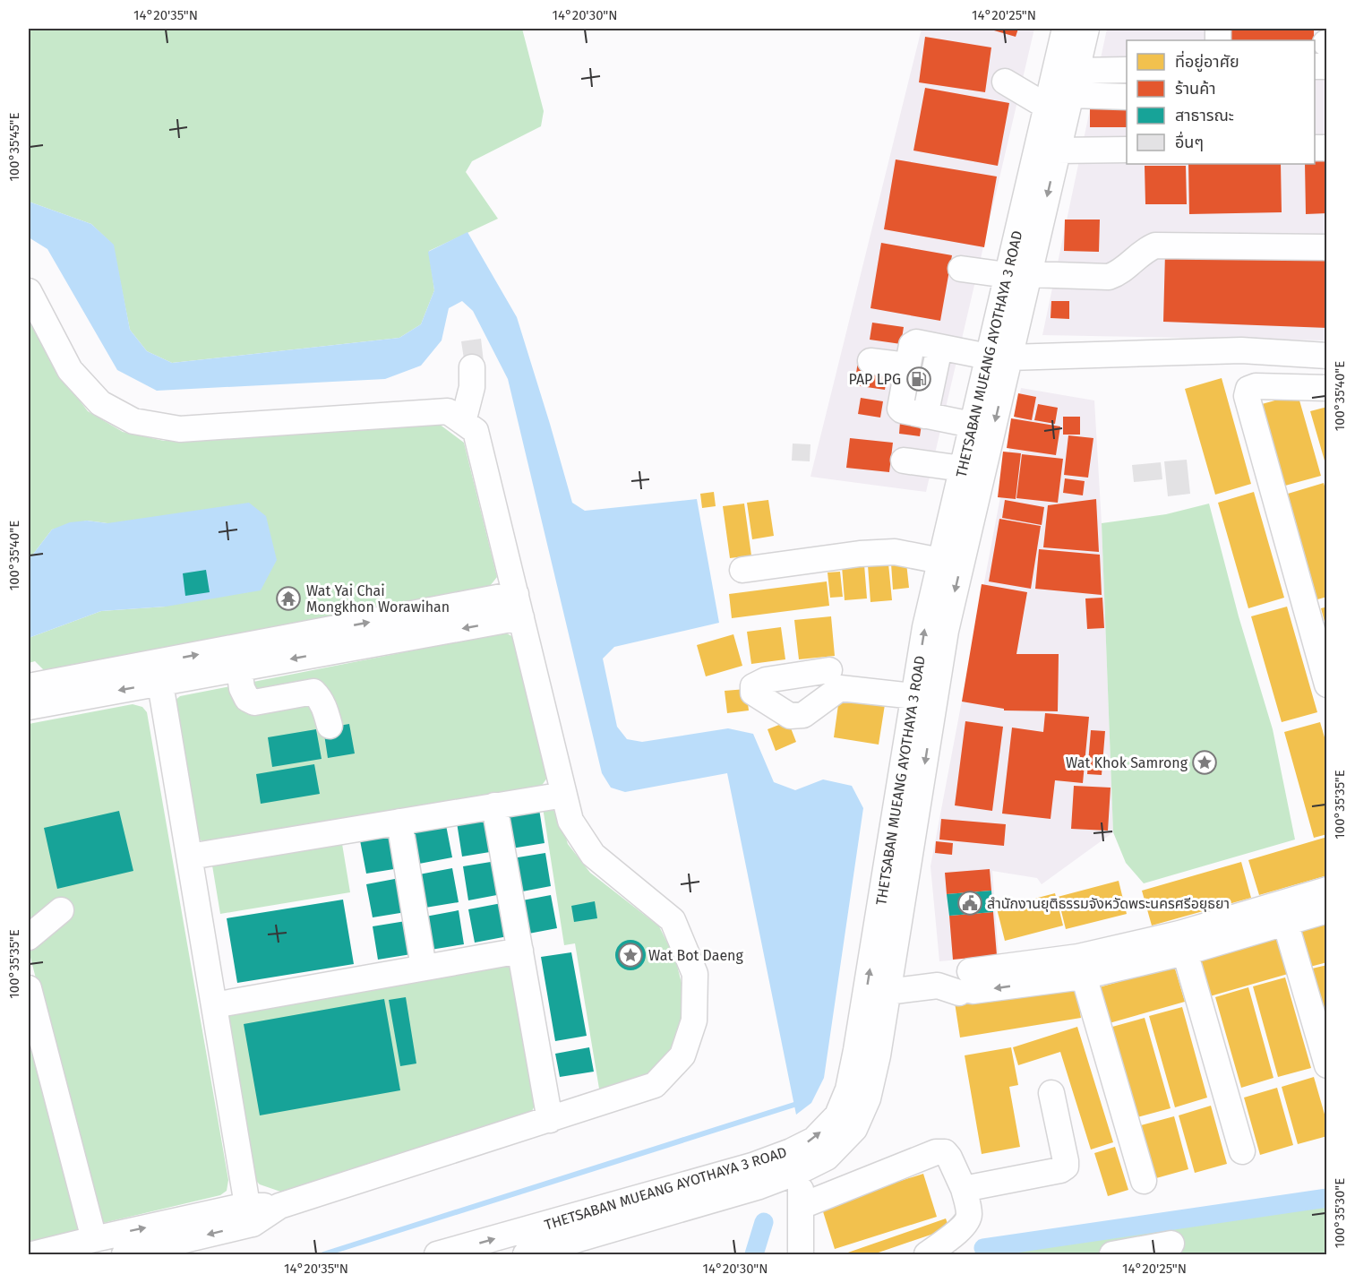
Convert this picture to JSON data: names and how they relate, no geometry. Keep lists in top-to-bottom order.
{
  "streets": {
    "street": ["THETSABAN MUEANG AYOTHAYA 3 ROAD"]
  },
  "places": {
    "fuel station": ["PAP LPG"],
    "temple": ["Wat Yai Chai Mongkhon Worawihan"],
    "place": ["Wat Khok Samrong", "Wat Bot Daeng"],
    "public building": ["สำนักงานยุติธรรมจังหวัดพระนครศรีอยุธยา"]
  },
  "legend": [
    "ที่อยู่อาศัย",
    "ร้านค้า",
    "สาธารณะ",
    "อื่นๆ"
  ],
  "coordinates": [
    "14°20'35\"N",
    "14°20'30\"N",
    "14°20'25\"N",
    "100°35'45\"E",
    "100°35'40\"E",
    "100°35'35\"E",
    "100°35'30\"E"
  ]
}
